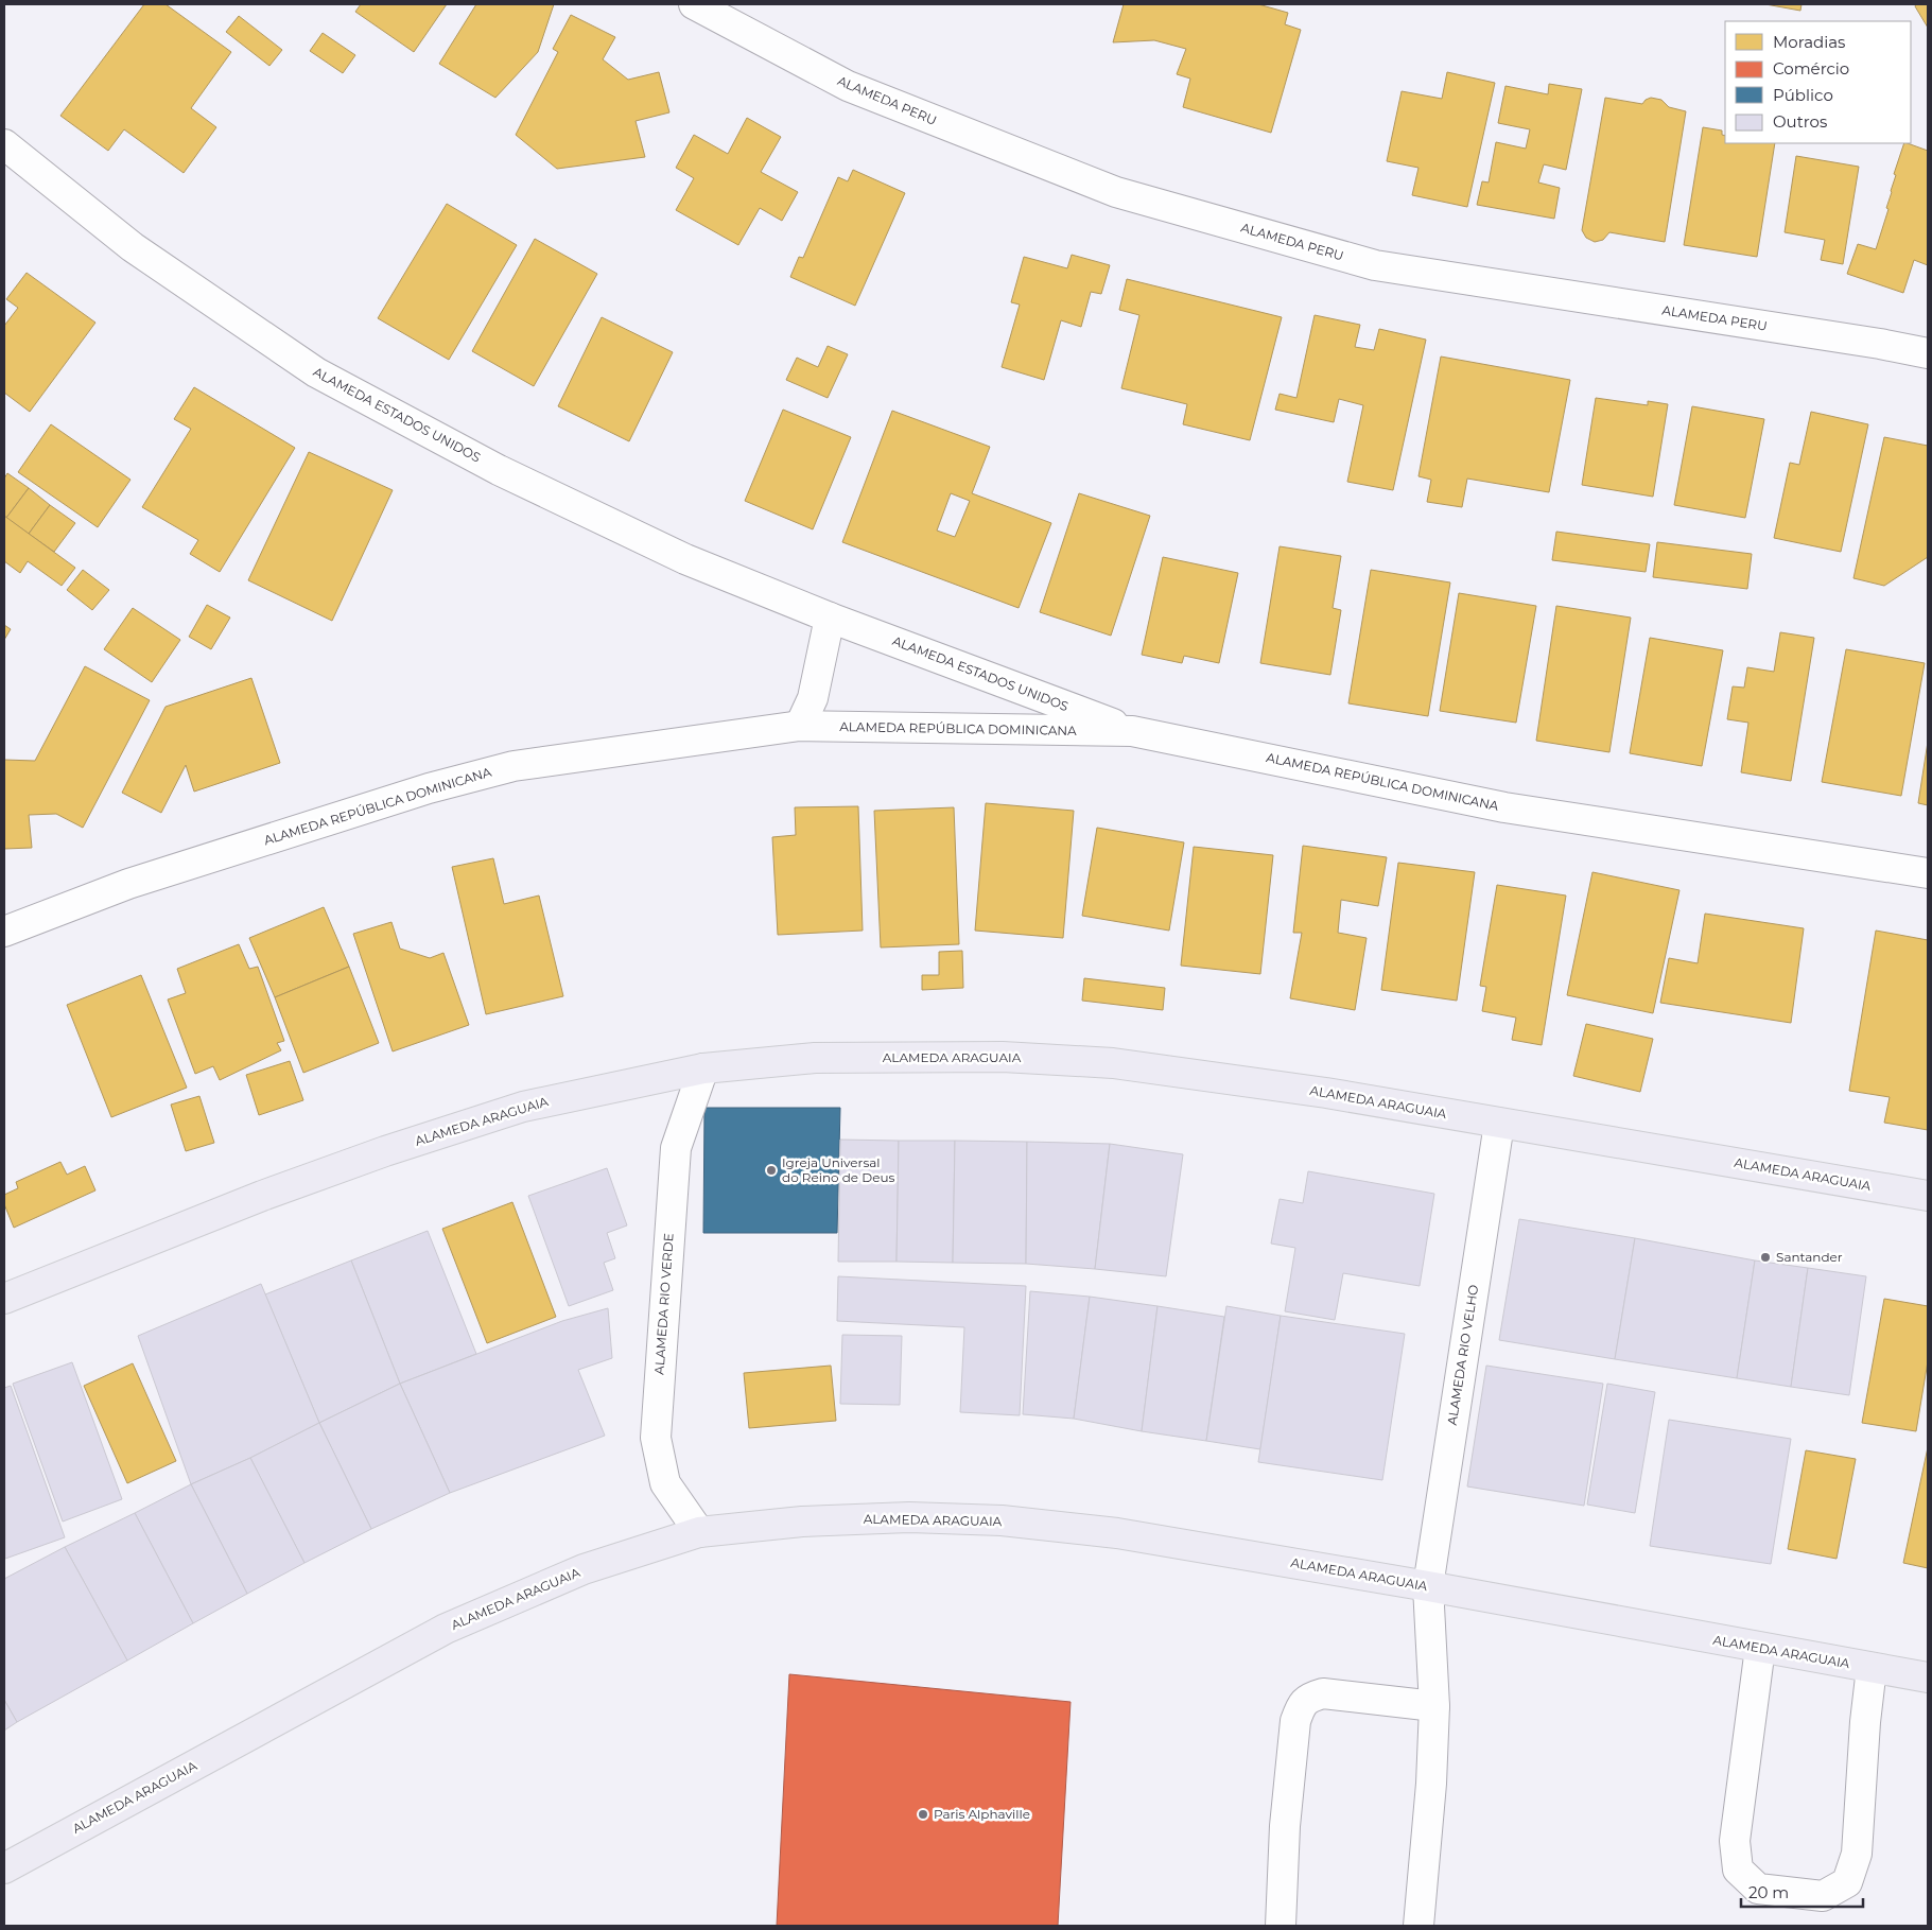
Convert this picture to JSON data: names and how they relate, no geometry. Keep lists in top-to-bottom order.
{
  "streets": {
    "main road": ["ALAMEDA ARAGUAIA"],
    "street": [
      "ALAMEDA PERU",
      "ALAMEDA ESTADOS UNIDOS",
      "ALAMEDA REPÚBLICA DOMINICANA",
      "ALAMEDA RIO VERDE",
      "ALAMEDA RIO VELHO"
    ]
  },
  "crossings": [
    ["ALAMEDA ESTADOS UNIDOS", "ALAMEDA REPÚBLICA DOMINICANA"],
    ["ALAMEDA ARAGUAIA", "ALAMEDA RIO VERDE"],
    ["ALAMEDA ARAGUAIA", "ALAMEDA RIO VELHO"]
  ],
  "places": ["Igreja Universal do Reino de Deus", "Santander", "Paris Alphaville"],
  "legend": [
    "Moradias",
    "Comércio",
    "Público",
    "Outros"
  ],
  "scale_bar": "20 m"
}
